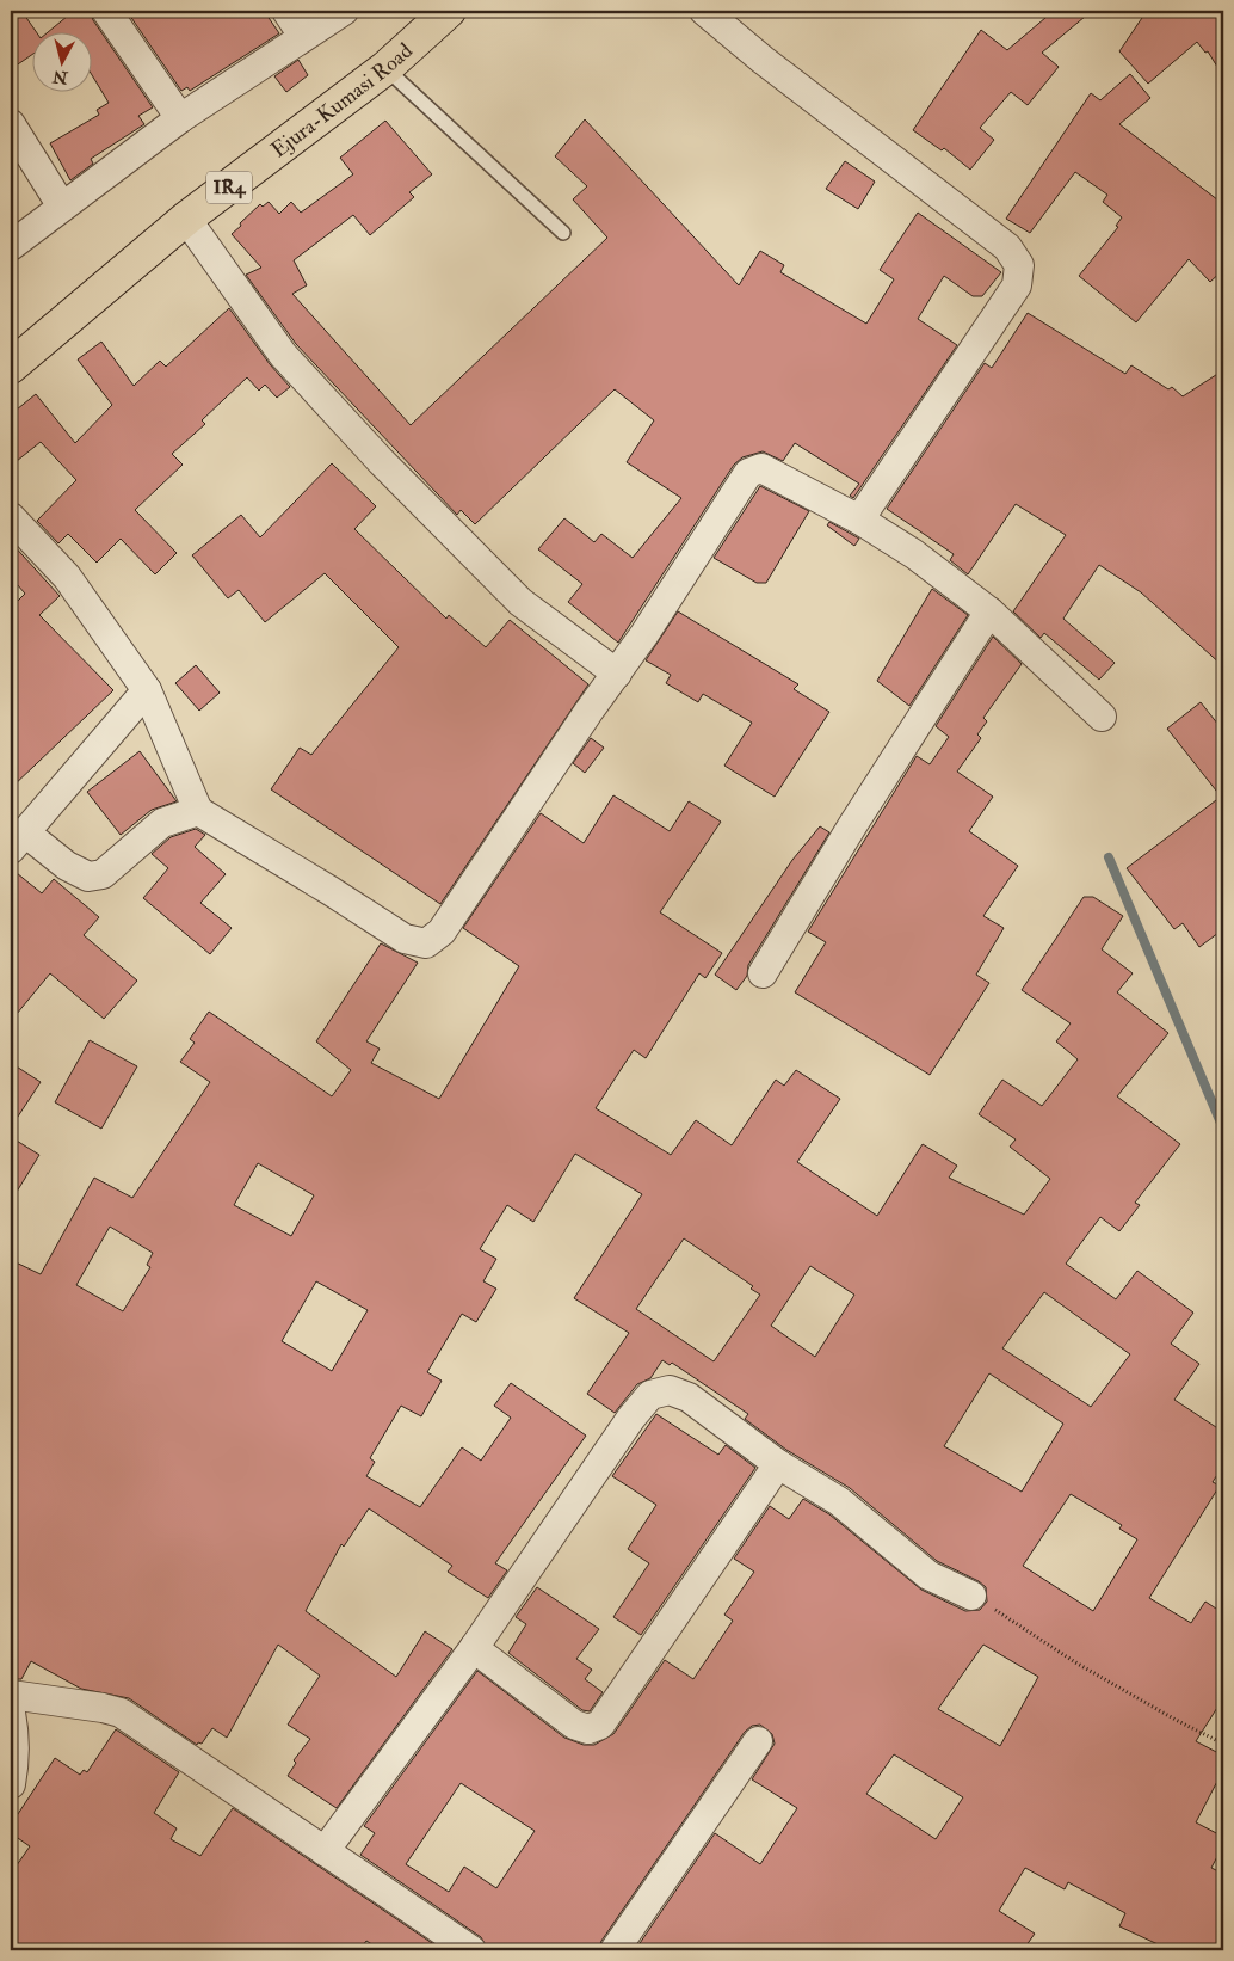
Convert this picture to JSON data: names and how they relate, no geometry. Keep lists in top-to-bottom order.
{
  "streets": {
    "main road": ["Ejura-Kumasi Road", "IR4"]
  },
  "north": "bottom"
}
